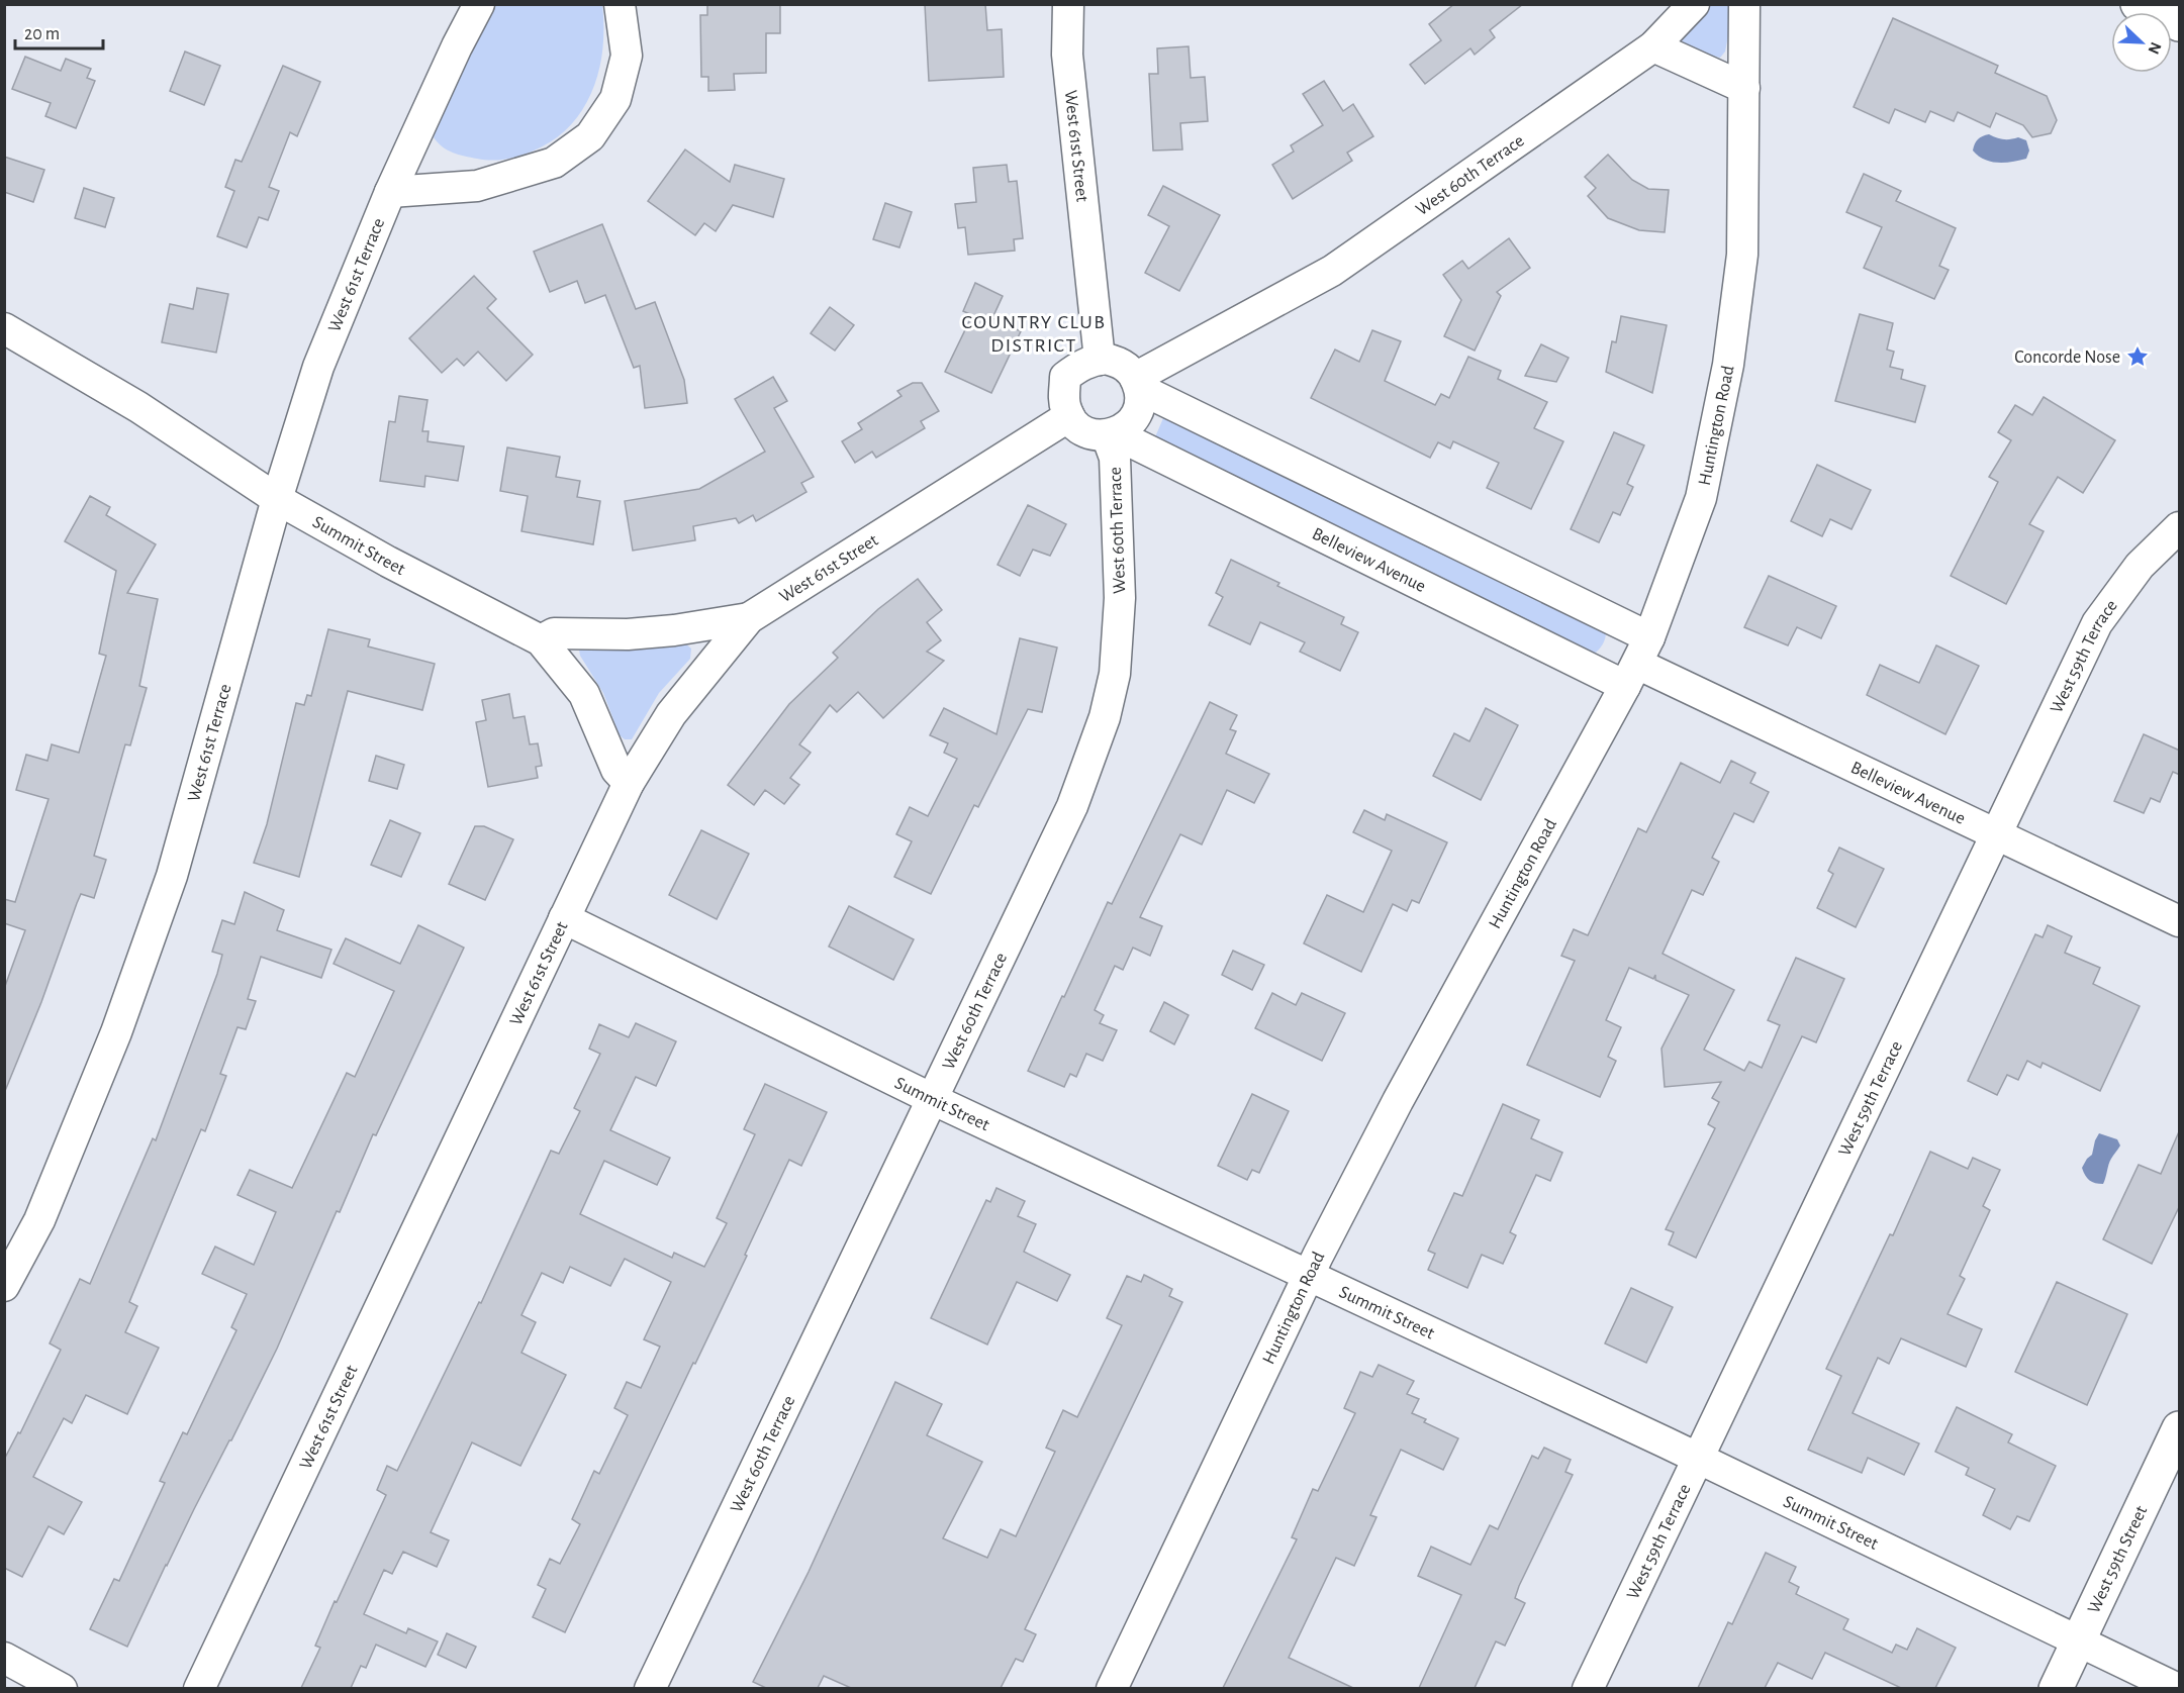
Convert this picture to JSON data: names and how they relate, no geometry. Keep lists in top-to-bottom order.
{
  "streets": {
    "street": [
      "West 61st Street",
      "West 60th Terrace",
      "West 61st Terrace",
      "Huntington Road",
      "Summit Street",
      "Belleview Avenue",
      "West 59th Terrace",
      "West 59th Street"
    ]
  },
  "crossings": [
    ["West 61st Street", "West 60th Terrace"],
    ["West 61st Street", "Summit Street"],
    ["West 61st Street", "Belleview Avenue"],
    ["West 60th Terrace", "Summit Street"],
    ["West 60th Terrace", "Belleview Avenue"],
    ["West 61st Terrace", "Summit Street"],
    ["Huntington Road", "Summit Street"],
    ["Huntington Road", "Belleview Avenue"],
    ["Summit Street", "West 59th Terrace"],
    ["Summit Street", "West 59th Street"],
    ["Belleview Avenue", "West 59th Terrace"]
  ],
  "districts": ["COUNTRY CLUB DISTRICT"],
  "places": {
    "place": ["Concorde Nose"]
  },
  "scale_bar": "20 m",
  "north": "bottom right"
}
